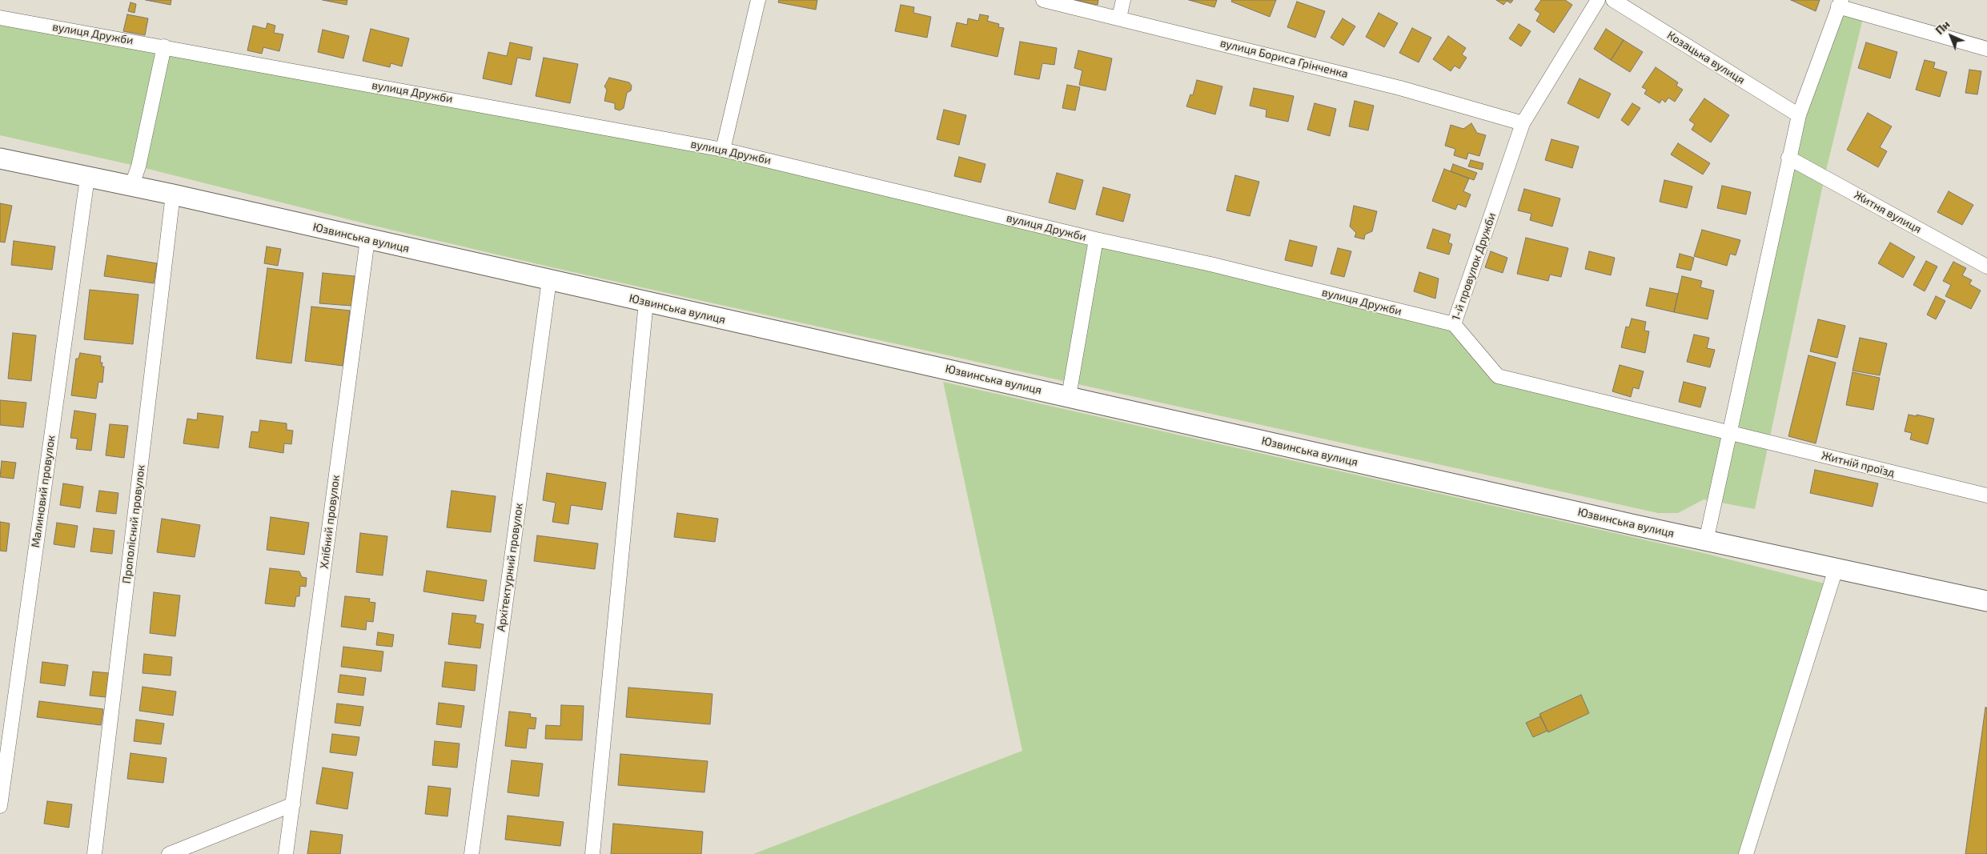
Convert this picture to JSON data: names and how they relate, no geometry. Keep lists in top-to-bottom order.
{
  "streets": {
    "main road": ["Юзвинська вулиця"],
    "street": [
      "вулиця Дружби",
      "Козацька вулиця",
      "вулиця Бориса Грінченка",
      "Житня вулиця",
      "1-й провулок Дружби",
      "Житній проїзд",
      "Малиновий провулок",
      "Хлібний провулок",
      "Прополісний провулок",
      "Архітектурний провулок"
    ]
  },
  "crossings": [
    ["вулиця Дружби", "1-й провулок Дружби"],
    ["вулиця Бориса Грінченка", "1-й провулок Дружби"],
    ["Юзвинська вулиця", "Малиновий провулок"],
    ["Юзвинська вулиця", "Хлібний провулок"],
    ["Юзвинська вулиця", "Прополісний провулок"],
    ["Юзвинська вулиця", "Архітектурний провулок"],
    ["1-й провулок Дружби", "Житній проїзд"]
  ],
  "north": "top left"
}
